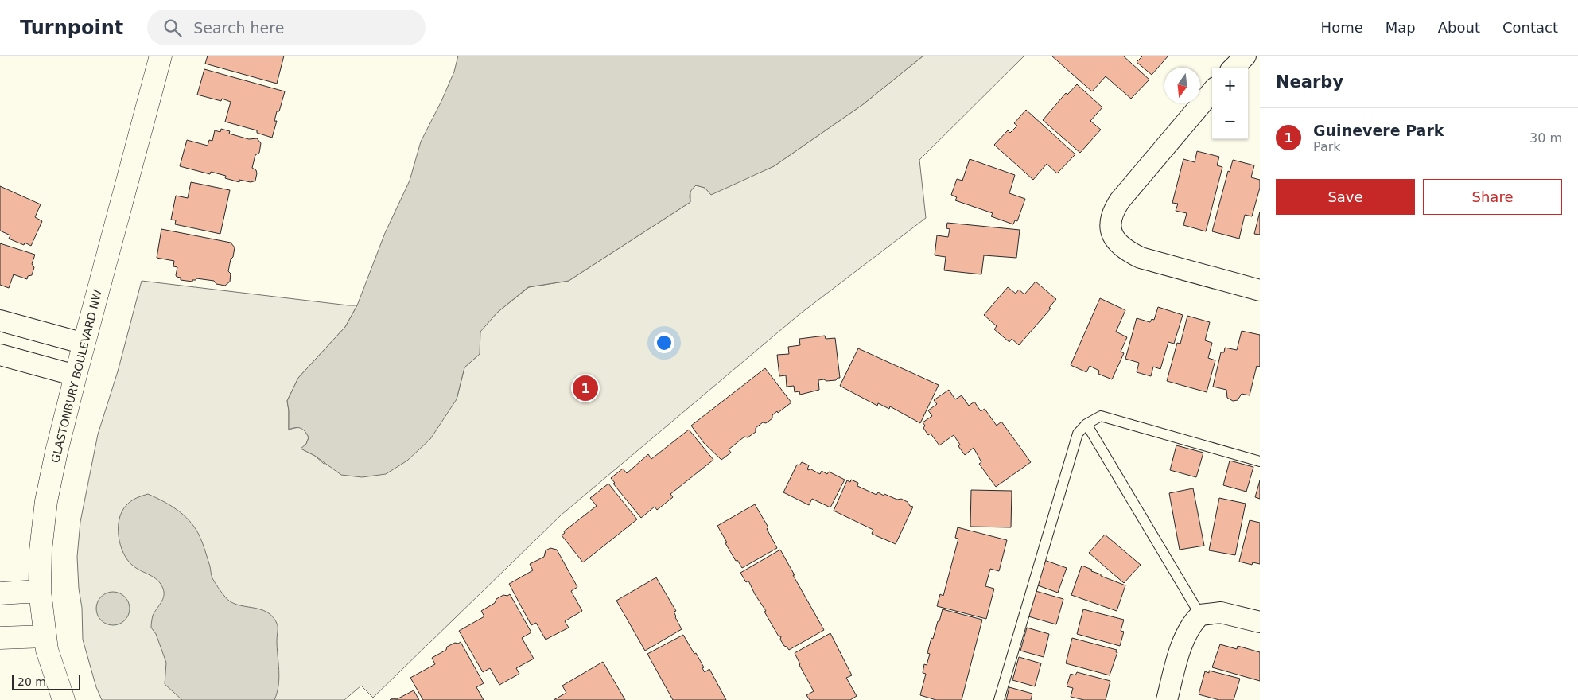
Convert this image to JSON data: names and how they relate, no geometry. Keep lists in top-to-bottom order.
{
  "streets": {
    "street": ["GLASTONBURY BOULEVARD NW"]
  },
  "scale_bar": "20 m",
  "north": "bottom",
  "page": {
    "header": "Turnpoint",
    "search": "Search here",
    "nav": [
      "Home",
      "Map",
      "About",
      "Contact"
    ],
    "heading": "Nearby",
    "map_buttons": ["+", "−"],
    "list": [
      {
        "mark": "1",
        "name": "Guinevere Park",
        "note": "Park",
        "value": "30 m"
      }
    ],
    "buttons": ["Save", "Share"],
    "pins": "1",
    "scale": "20 m"
  }
}
